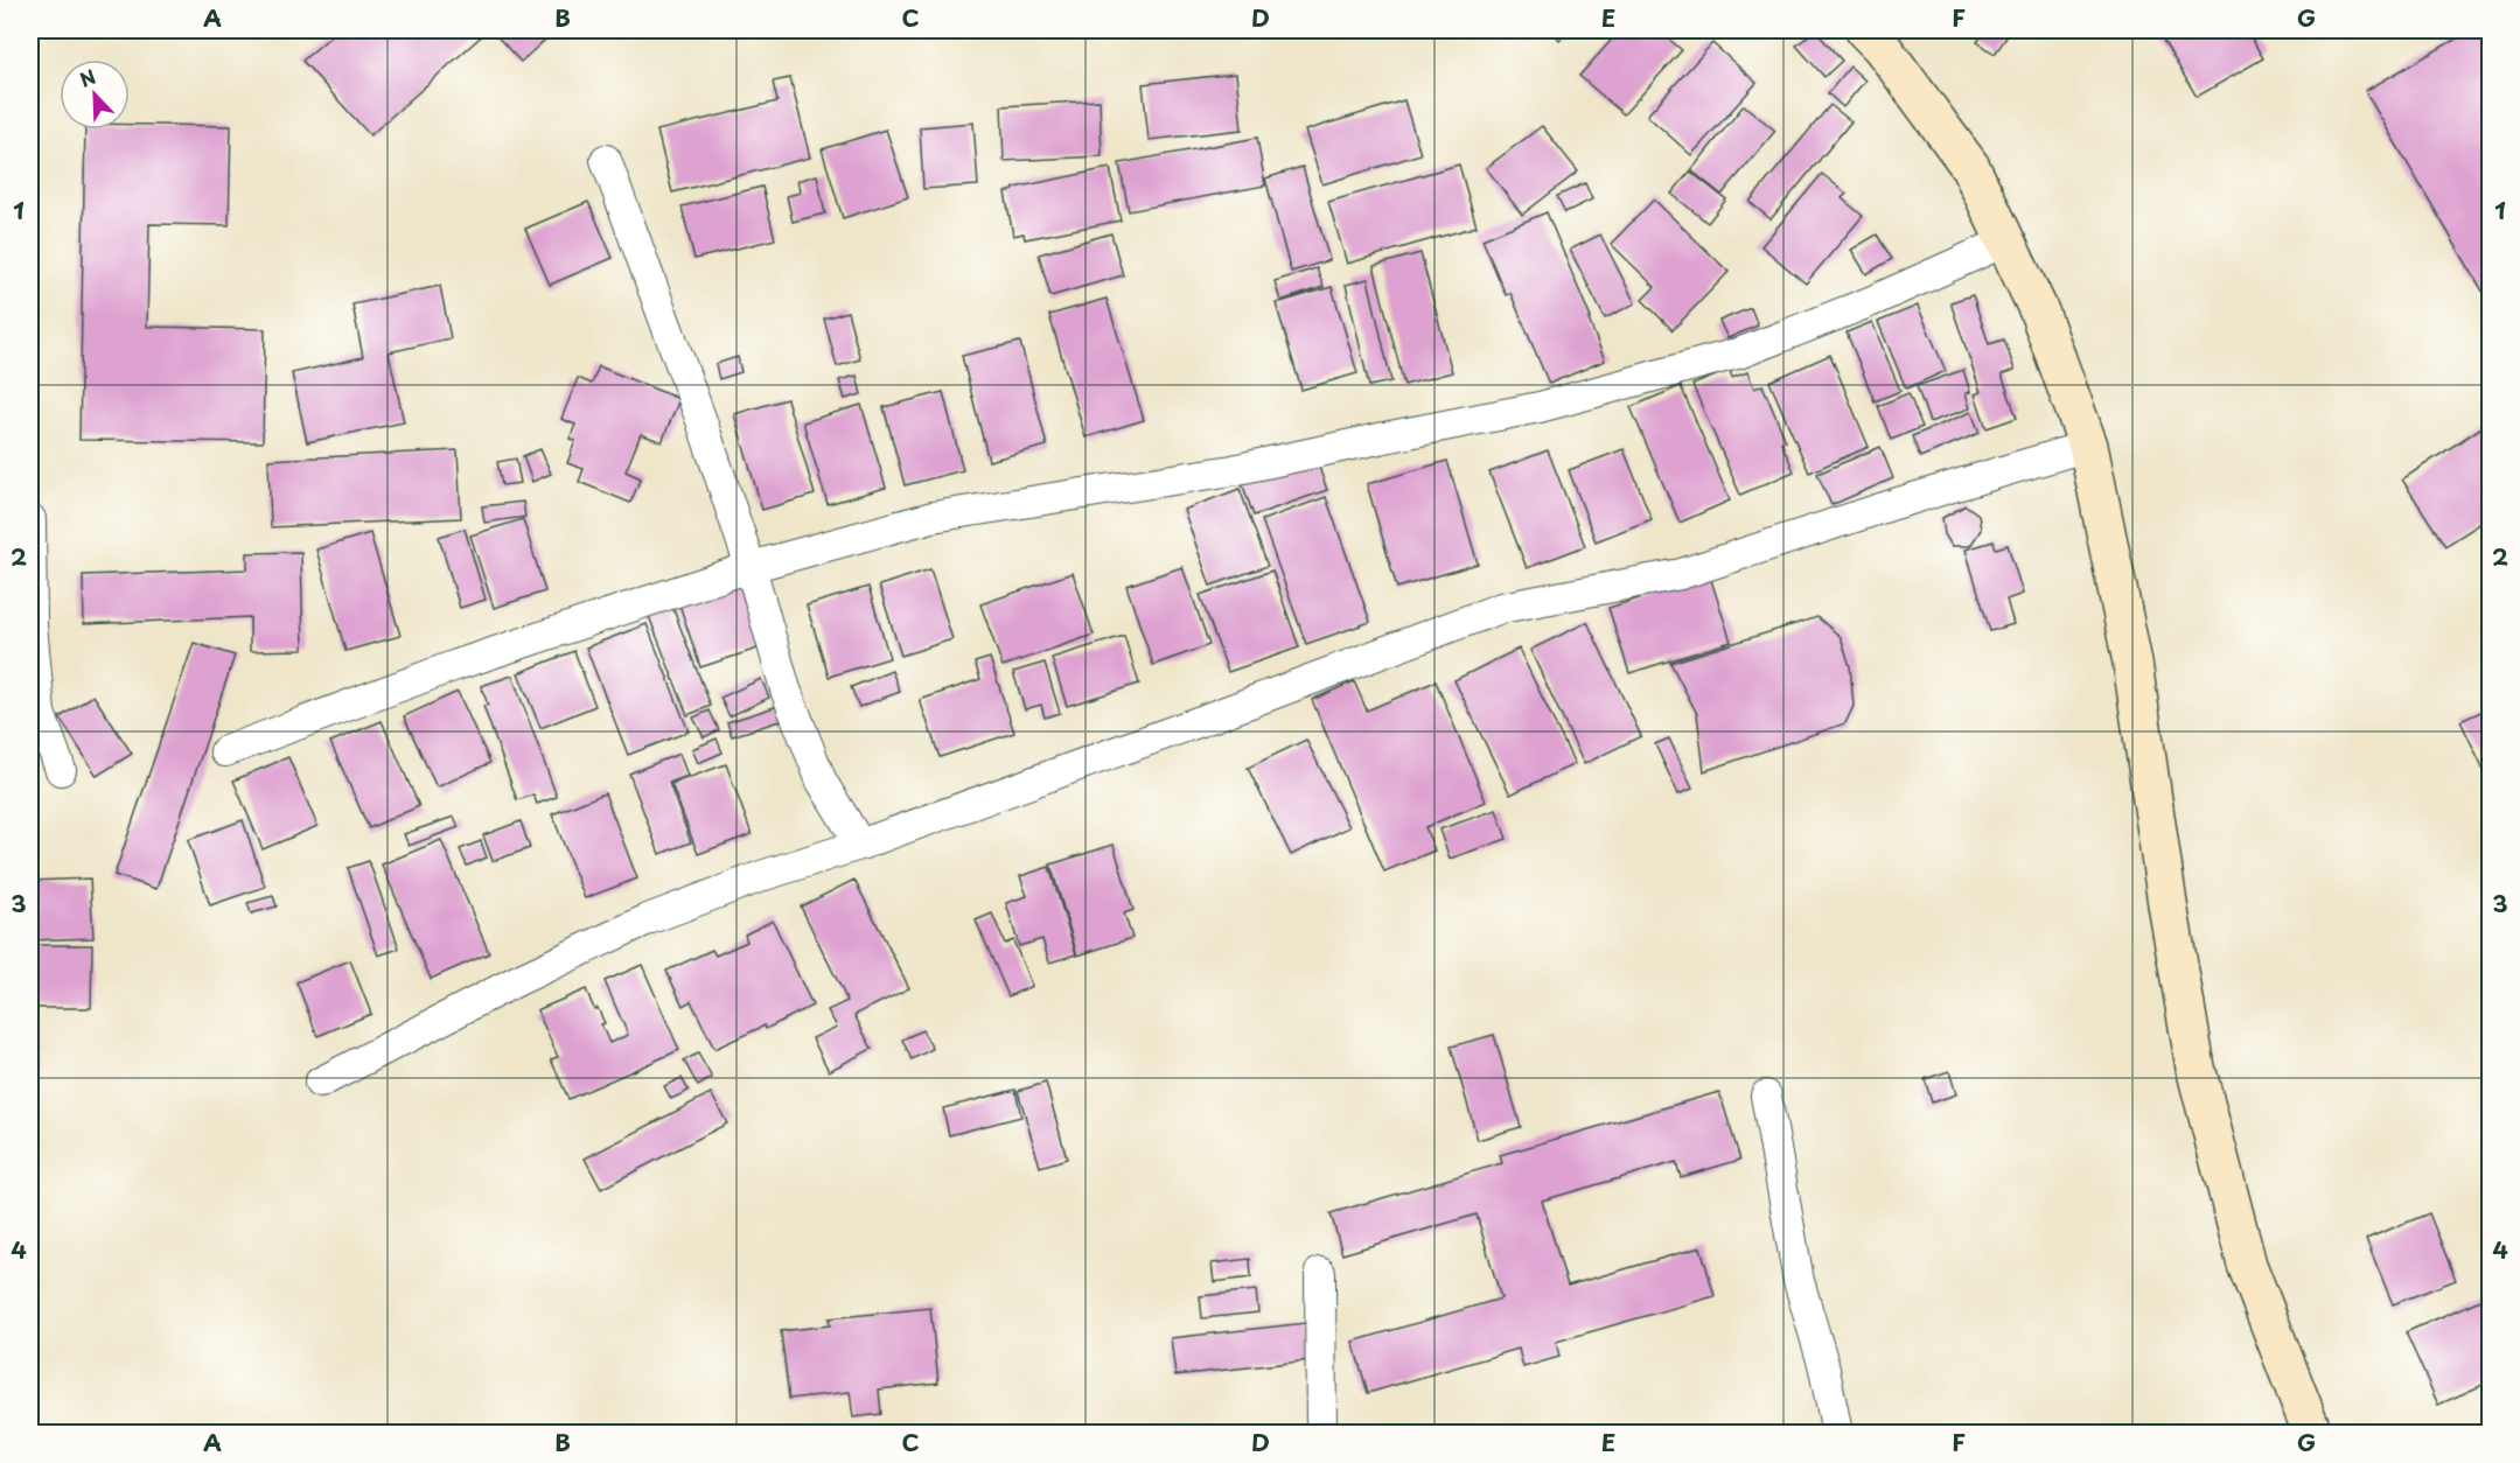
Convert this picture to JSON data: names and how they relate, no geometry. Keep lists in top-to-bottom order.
{
  "north": "top left",
  "grid": {
    "columns": [
      "A",
      "B",
      "C",
      "D",
      "E",
      "F",
      "G"
    ],
    "rows": [
      "1",
      "2",
      "3",
      "4"
    ]
  }
}
